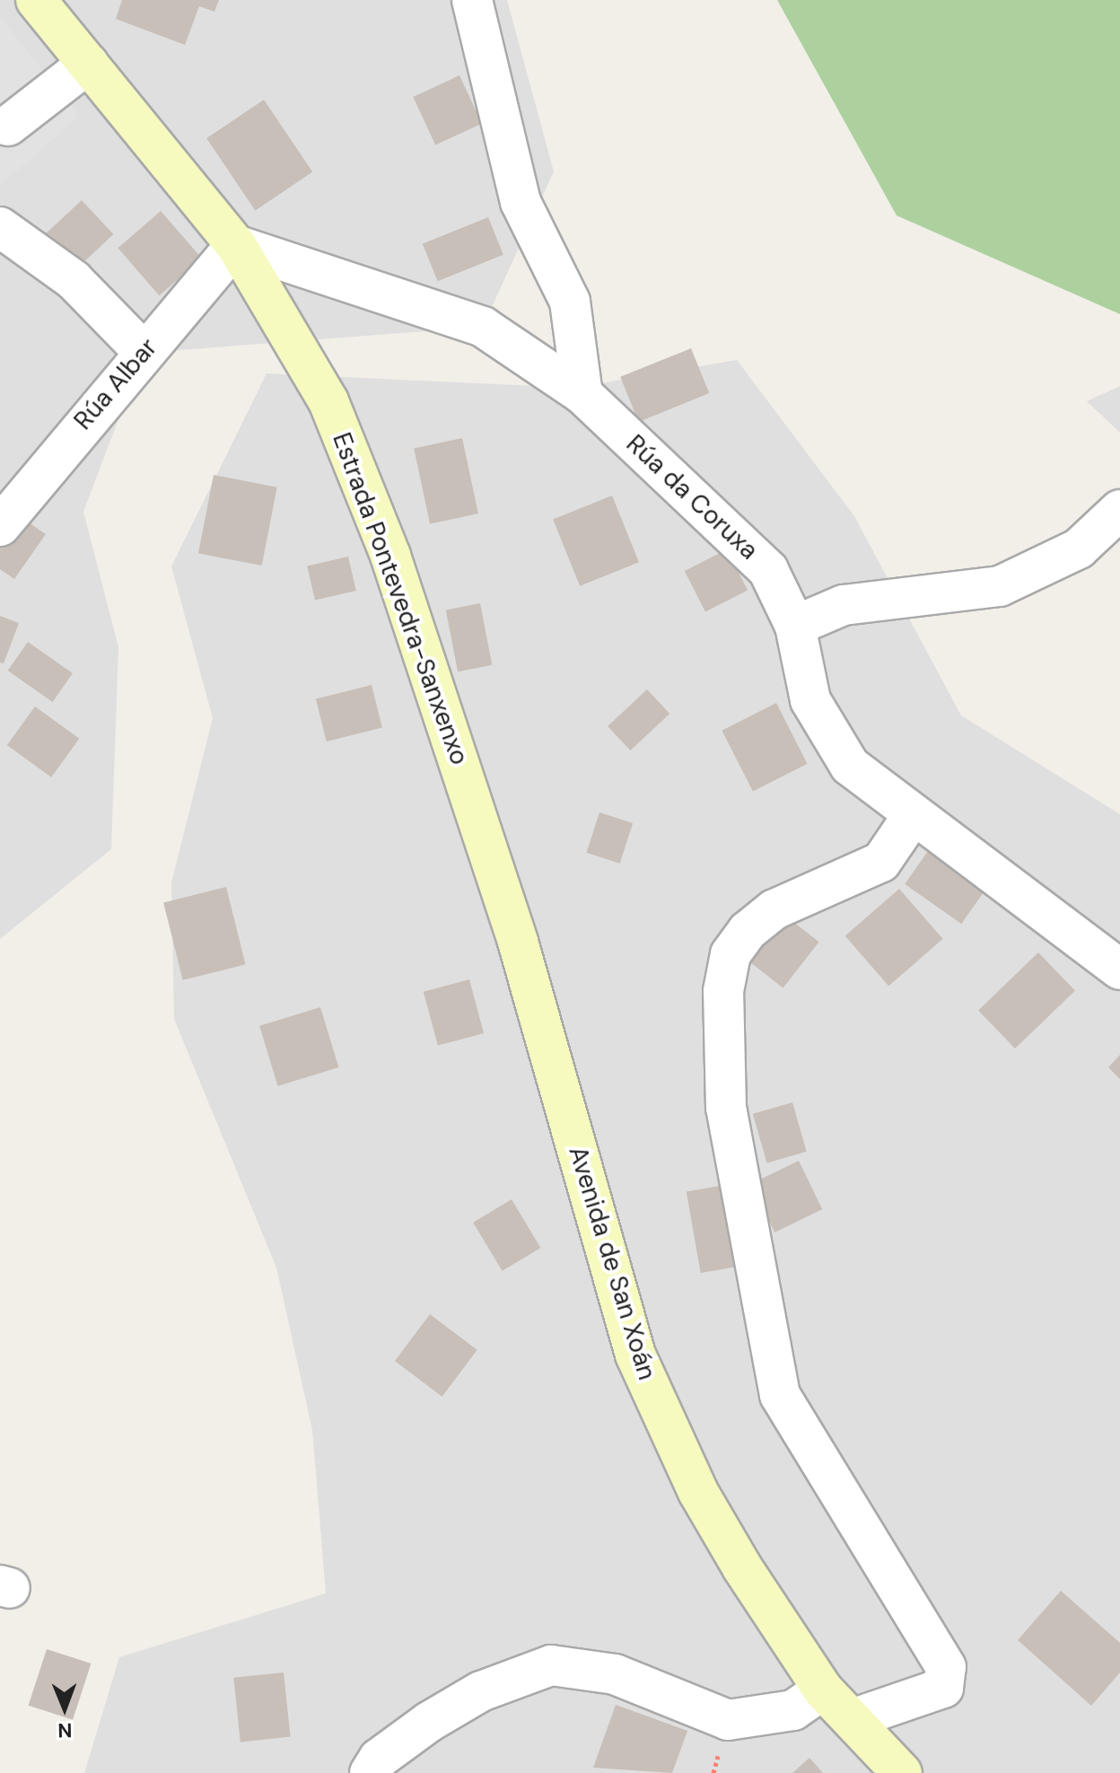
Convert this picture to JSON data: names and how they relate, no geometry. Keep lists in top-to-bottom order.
{
  "streets": {
    "main road": ["Estrada Pontevedra-Sanxenxo", "Avenida de San Xoán"],
    "street": ["Rúa Albar", "Rúa da Coruxa"]
  },
  "crossings": [
    ["Rúa Albar", "Rúa da Coruxa"],
    ["Rúa Albar", "Estrada Pontevedra-Sanxenxo"],
    ["Rúa da Coruxa", "Estrada Pontevedra-Sanxenxo"],
    ["Estrada Pontevedra-Sanxenxo", "Avenida de San Xoán"]
  ],
  "north": "bottom"
}
